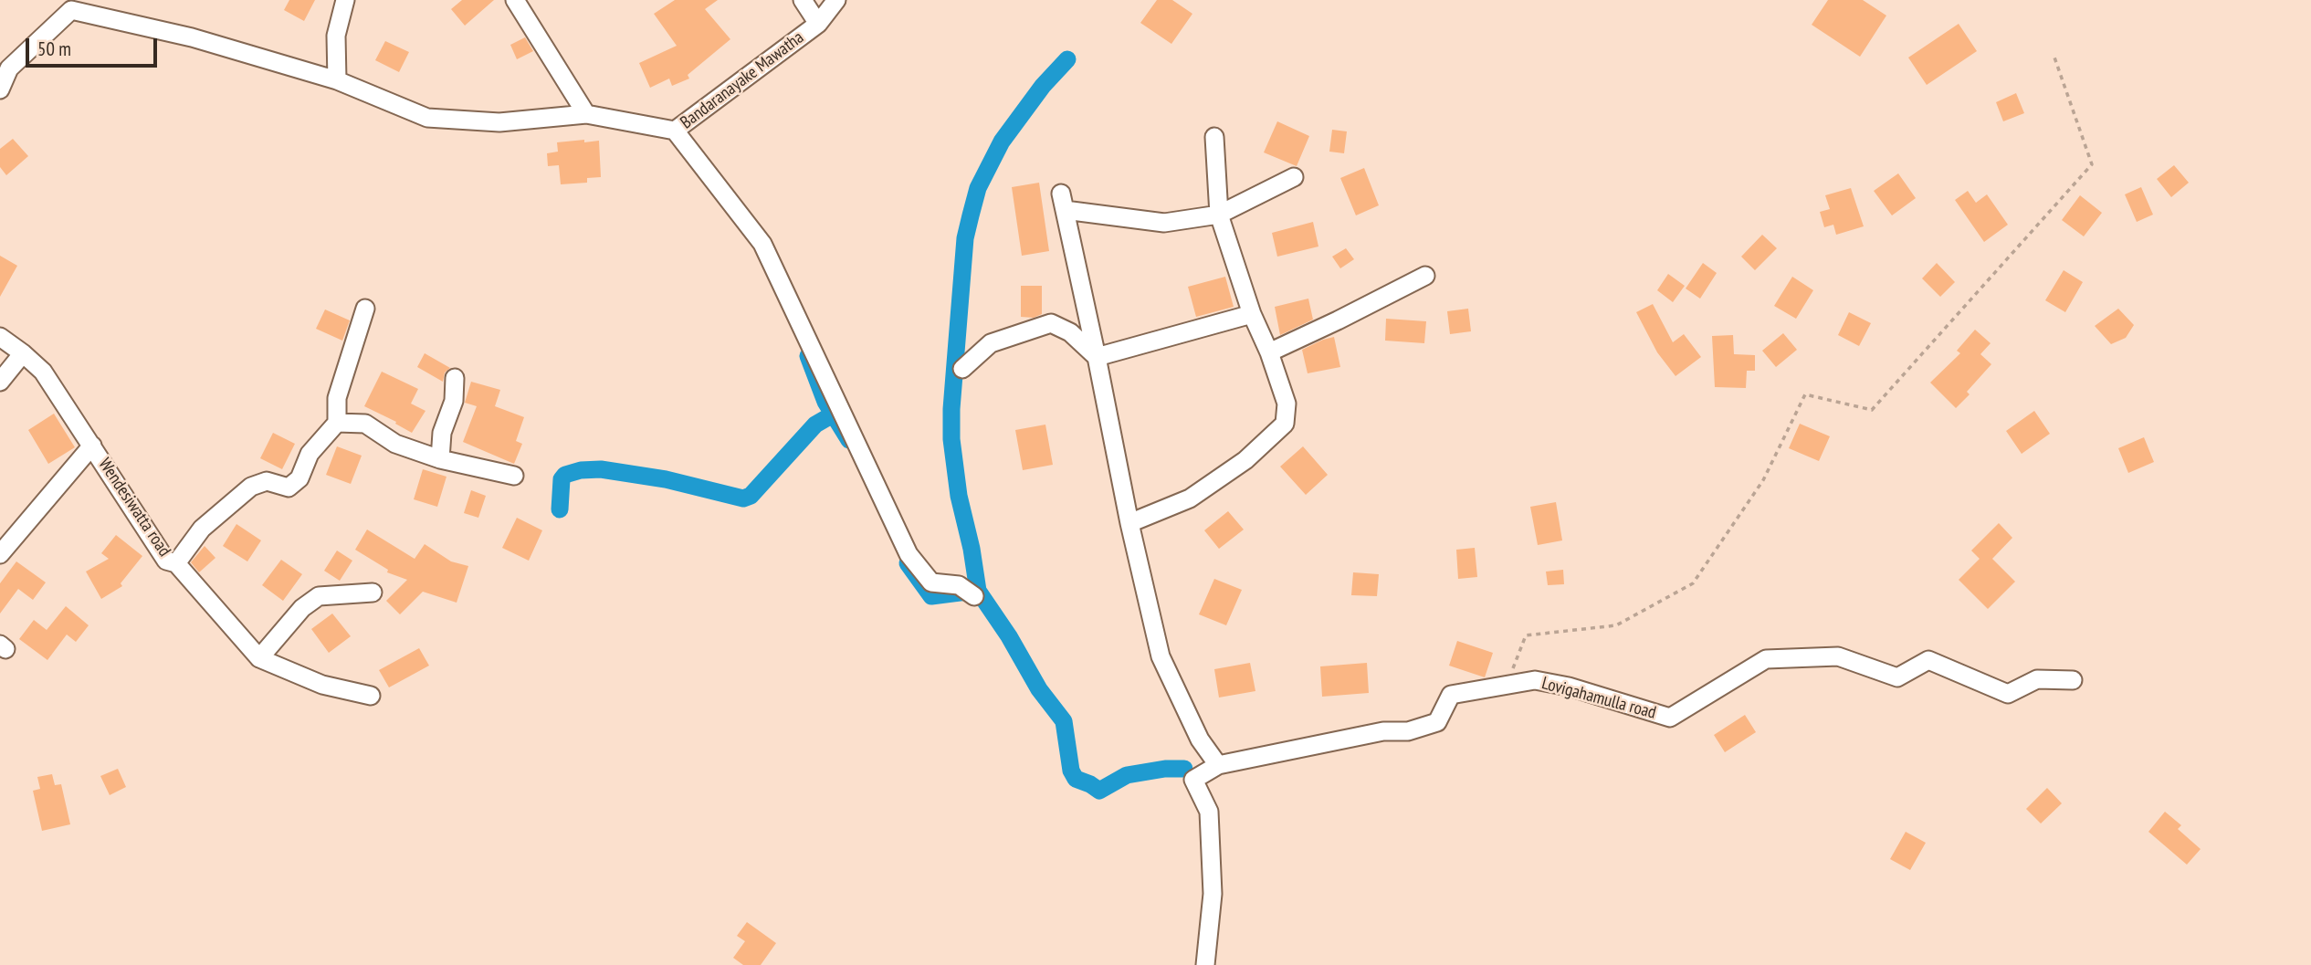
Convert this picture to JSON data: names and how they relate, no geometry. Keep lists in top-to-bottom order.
{
  "streets": {
    "street": ["Bandaranayake Mawatha", "Wendesiwatta road", "Lovigahamulla road"]
  },
  "scale_bar": "50 m"
}
